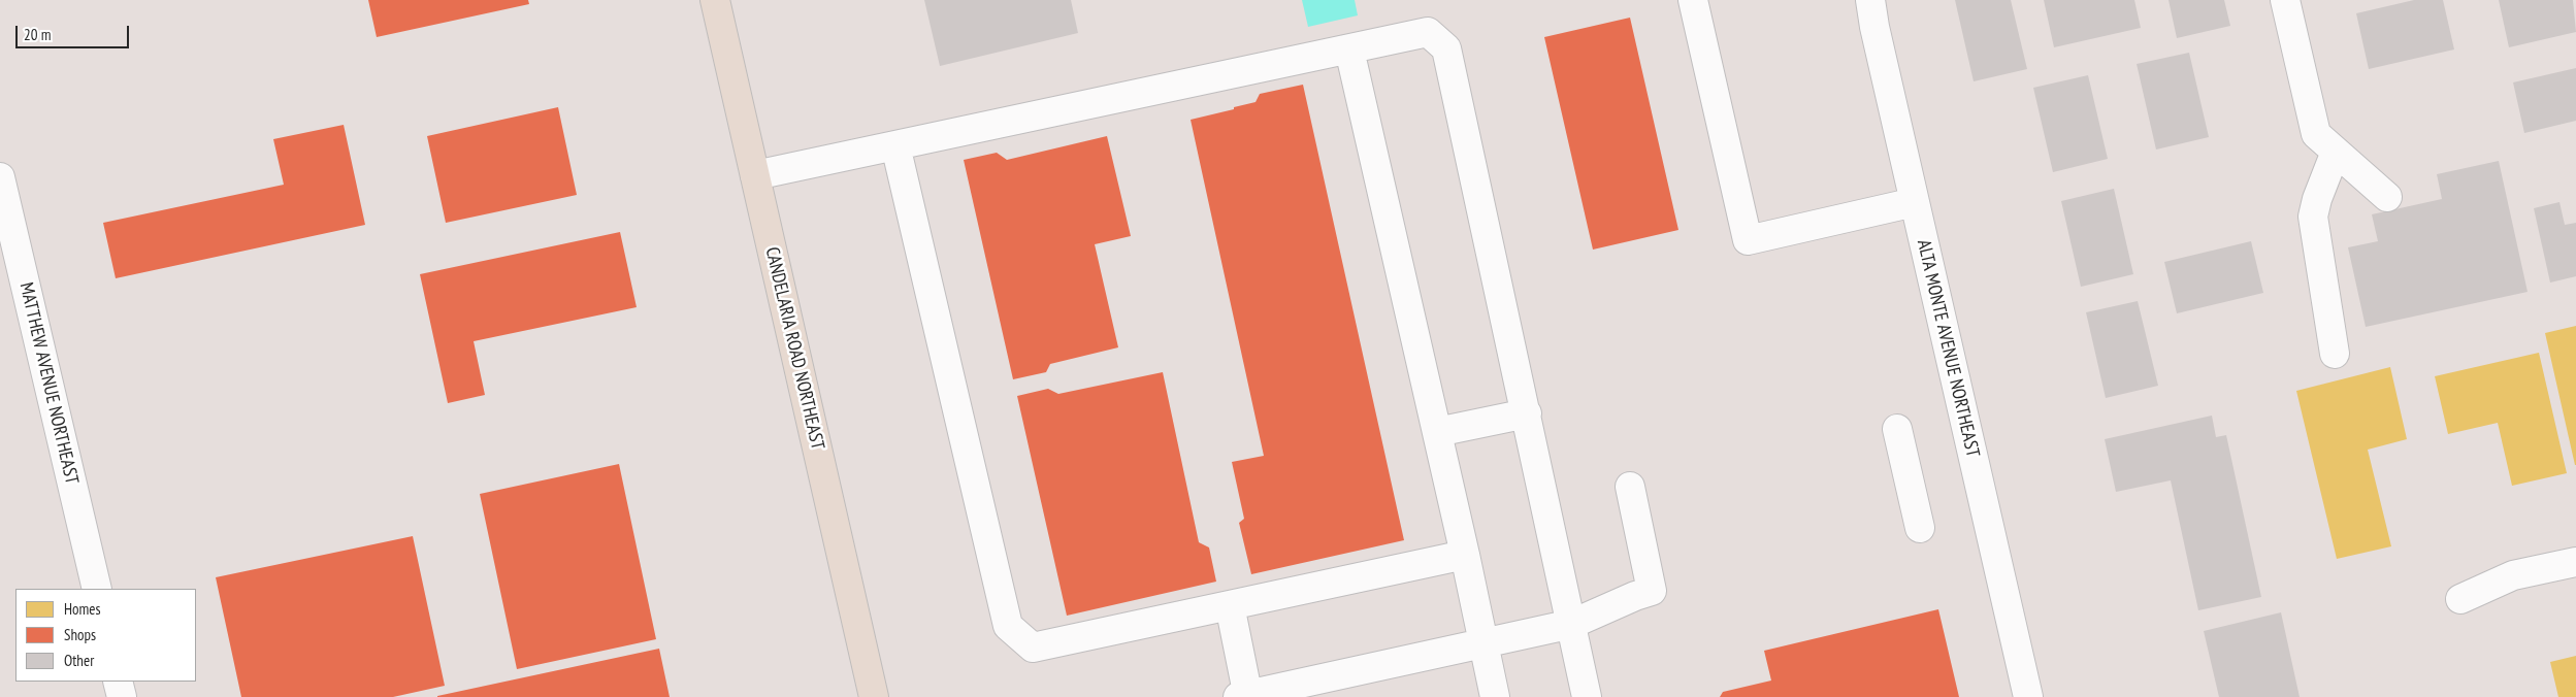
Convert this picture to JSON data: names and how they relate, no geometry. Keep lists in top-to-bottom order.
{
  "streets": {
    "main road": ["CANDELARIA ROAD NORTHEAST"],
    "street": ["ALTA MONTE AVENUE NORTHEAST", "MATTHEW AVENUE NORTHEAST"]
  },
  "legend": ["Homes", "Shops", "Other"],
  "scale_bar": "20 m"
}
